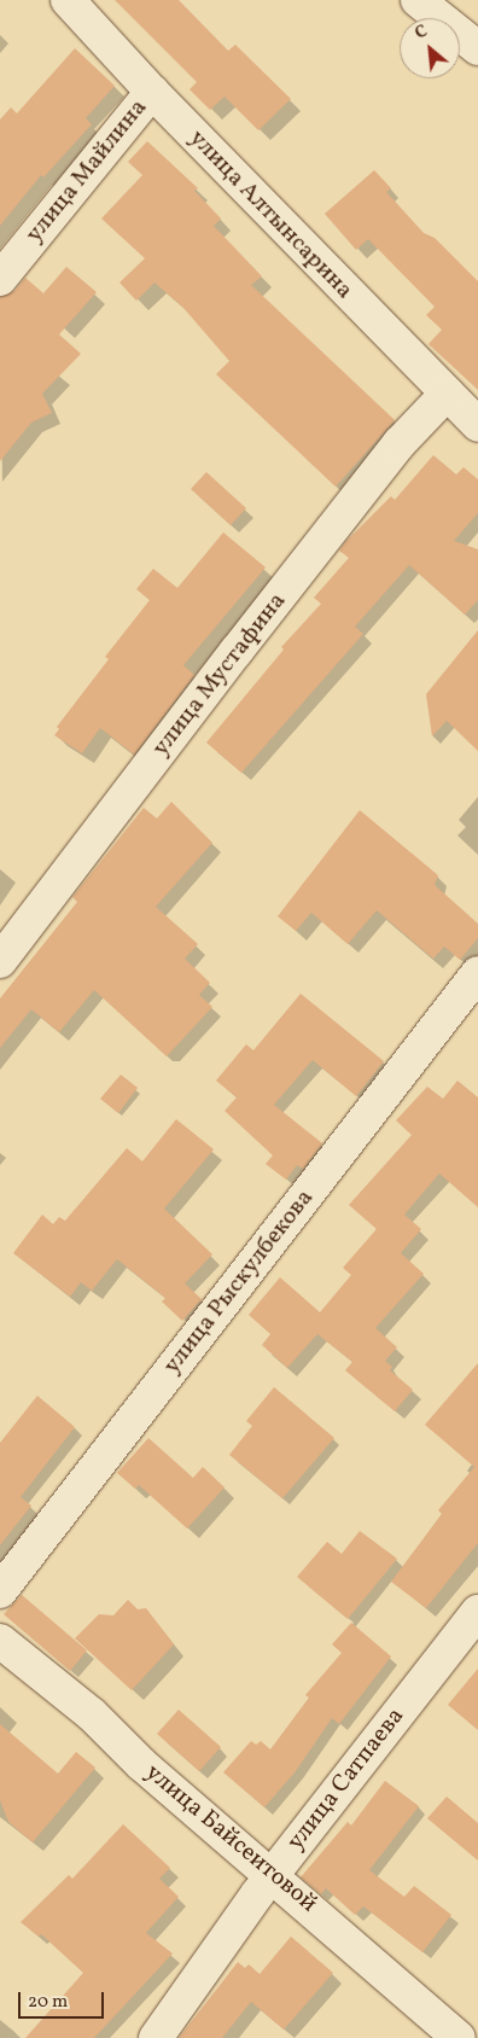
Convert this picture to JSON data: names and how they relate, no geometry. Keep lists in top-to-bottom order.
{
  "streets": {
    "street": [
      "улица Майлина",
      "улица Алтынсарина",
      "улица Мустафина",
      "улица Рыскулбекова",
      "улица Сатпаева",
      "улица Байсеитовой"
    ]
  },
  "crossings": [
    ["улица Майлина", "улица Алтынсарина"],
    ["улица Алтынсарина", "улица Мустафина"],
    ["улица Сатпаева", "улица Байсеитовой"]
  ],
  "scale_bar": "20 m",
  "north": "top left"
}
